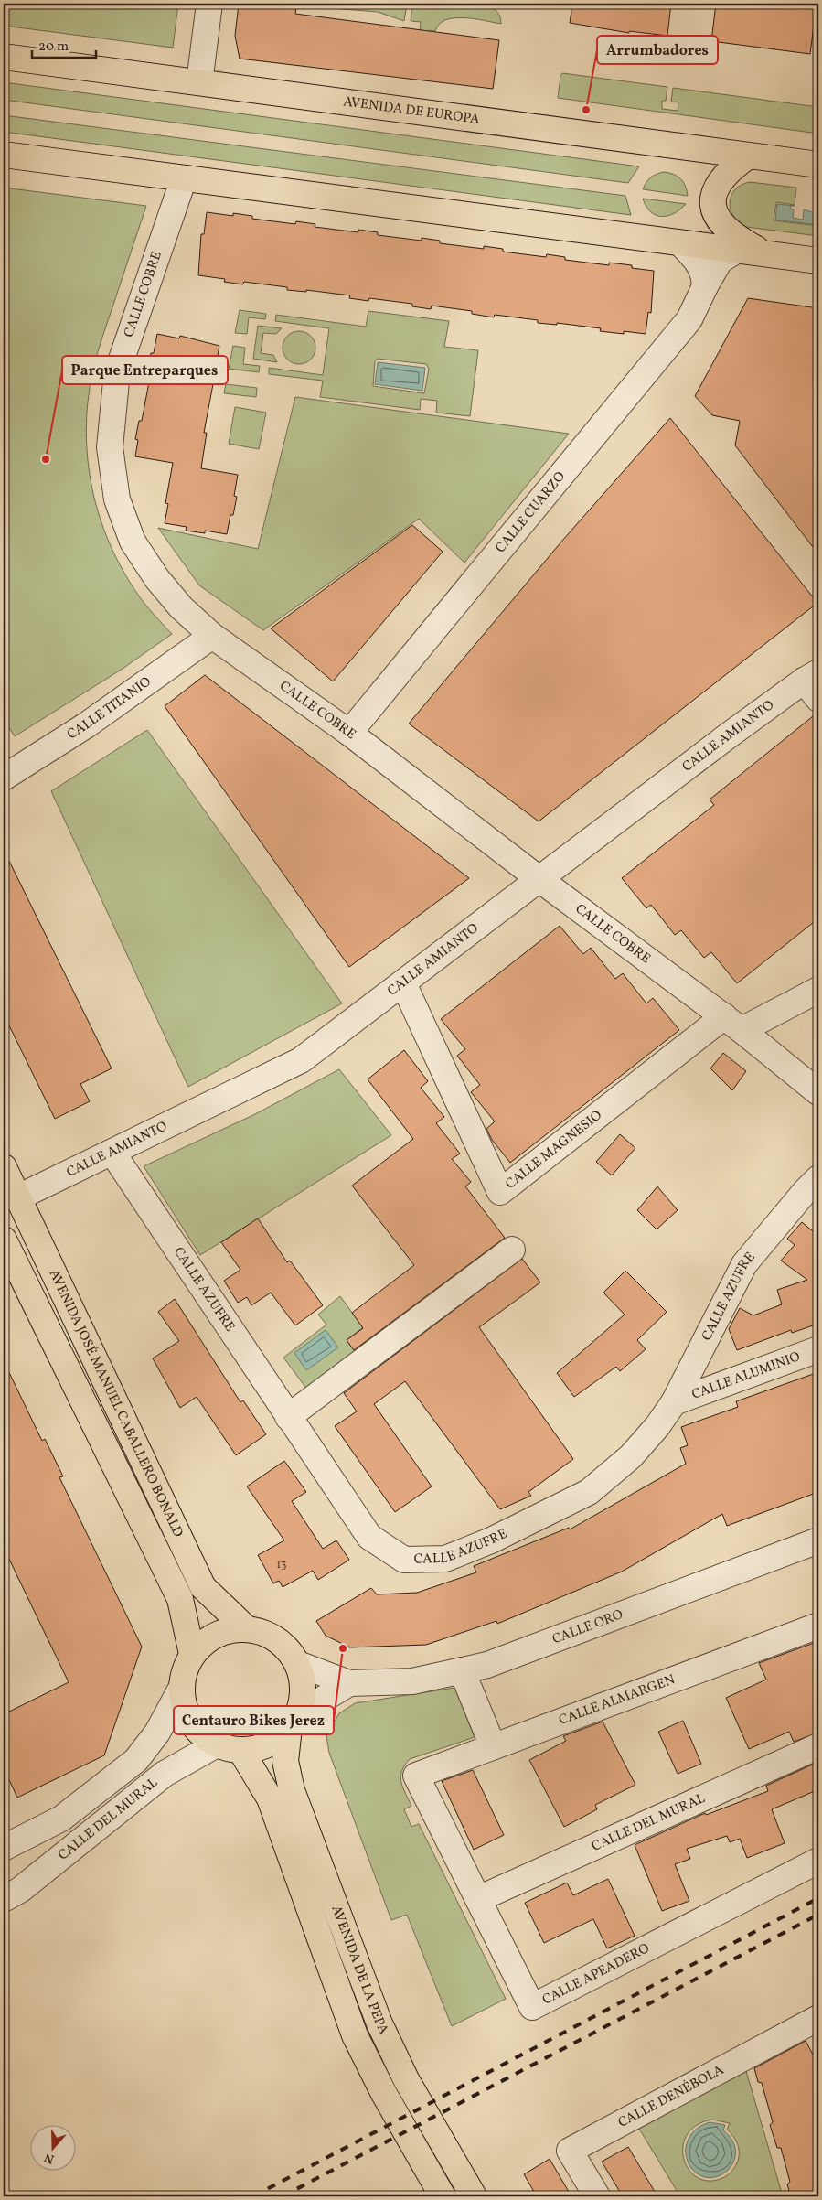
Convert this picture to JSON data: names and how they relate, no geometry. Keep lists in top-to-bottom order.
{
  "streets": {
    "main road": ["AVENIDA DE EUROPA", "AVENIDA JOSÉ MANUEL CABALLERO BONALD", "AVENIDA DE LA PEPA"],
    "street": [
      "CALLE COBRE",
      "CALLE CUARZO",
      "CALLE TITANIO",
      "CALLE AMIANTO",
      "CALLE MAGNESIO",
      "CALLE AZUFRE",
      "CALLE ALUMINIO",
      "CALLE ORO",
      "CALLE ALMARGEN",
      "CALLE DEL MURAL",
      "CALLE APEADERO",
      "CALLE DENÉBOLA"
    ]
  },
  "crossings": [
    ["CALLE COBRE", "CALLE CUARZO"],
    ["CALLE COBRE", "CALLE TITANIO"],
    ["CALLE COBRE", "CALLE AMIANTO"],
    ["CALLE COBRE", "CALLE MAGNESIO"],
    ["CALLE AMIANTO", "CALLE MAGNESIO"],
    ["CALLE AMIANTO", "CALLE AZUFRE"],
    ["CALLE AMIANTO", "AVENIDA JOSÉ MANUEL CABALLERO BONALD"],
    ["CALLE AZUFRE", "CALLE ALUMINIO"],
    ["AVENIDA JOSÉ MANUEL CABALLERO BONALD", "CALLE ORO"],
    ["AVENIDA JOSÉ MANUEL CABALLERO BONALD", "CALLE DEL MURAL"],
    ["AVENIDA JOSÉ MANUEL CABALLERO BONALD", "AVENIDA DE LA PEPA"],
    ["CALLE ORO", "CALLE DEL MURAL"],
    ["CALLE ORO", "AVENIDA DE LA PEPA"],
    ["CALLE ALMARGEN", "CALLE APEADERO"],
    ["CALLE DEL MURAL", "AVENIDA DE LA PEPA"],
    ["CALLE DEL MURAL", "CALLE APEADERO"]
  ],
  "places": ["Arrumbadores", "Parque Entreparques", "Centauro Bikes Jerez"],
  "house_numbers": ["13"],
  "scale_bar": "20 m",
  "north": "bottom"
}
